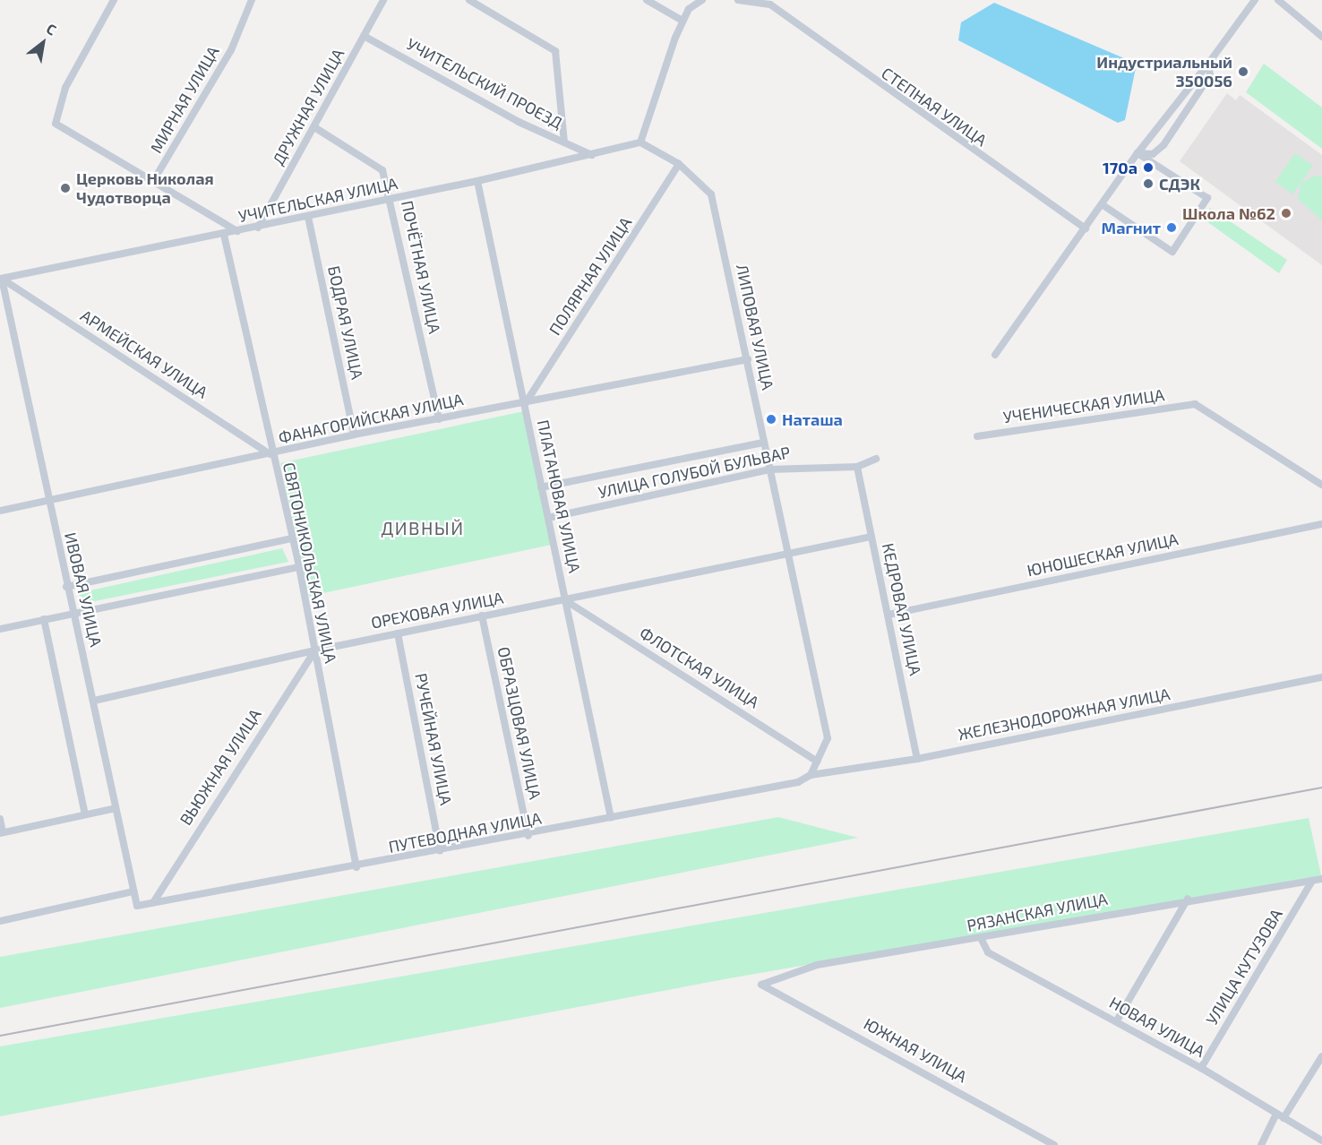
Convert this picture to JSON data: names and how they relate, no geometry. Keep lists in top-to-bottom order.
{
  "streets": {
    "street": [
      "УЧИТЕЛЬСКИЙ ПРОЕЗД",
      "МИРНАЯ УЛИЦА",
      "ДРУЖНАЯ УЛИЦА",
      "СТЕПНАЯ УЛИЦА",
      "УЧИТЕЛЬСКАЯ УЛИЦА",
      "ПОЧЁТНАЯ УЛИЦА",
      "ПОЛЯРНАЯ УЛИЦА",
      "БОДРАЯ УЛИЦА",
      "ЛИПОВАЯ УЛИЦА",
      "АРМЕЙСКАЯ УЛИЦА",
      "УЧЕНИЧЕСКАЯ УЛИЦА",
      "ФАНАГОРИЙСКАЯ УЛИЦА",
      "УЛИЦА ГОЛУБОЙ БУЛЬВАР",
      "ПЛАТАНОВАЯ УЛИЦА",
      "ЮНОШЕСКАЯ УЛИЦА",
      "СВЯТОНИКОЛЬСКАЯ УЛИЦА",
      "ИВОВАЯ УЛИЦА",
      "КЕДРОВАЯ УЛИЦА",
      "ОРЕХОВАЯ УЛИЦА",
      "ФЛОТСКАЯ УЛИЦА",
      "ЖЕЛЕЗНОДОРОЖНАЯ УЛИЦА",
      "ОБРАЗЦОВАЯ УЛИЦА",
      "РУЧЕЙНАЯ УЛИЦА",
      "ВЬЮЖНАЯ УЛИЦА",
      "ПУТЕВОДНАЯ УЛИЦА",
      "РЯЗАНСКАЯ УЛИЦА",
      "УЛИЦА КУТУЗОВА",
      "НОВАЯ УЛИЦА",
      "ЮЖНАЯ УЛИЦА"
    ]
  },
  "crossings": [
    ["УЧИТЕЛЬСКИЙ ПРОЕЗД", "ДРУЖНАЯ УЛИЦА"],
    ["УЧИТЕЛЬСКИЙ ПРОЕЗД", "УЧИТЕЛЬСКАЯ УЛИЦА"],
    ["ДРУЖНАЯ УЛИЦА", "УЧИТЕЛЬСКАЯ УЛИЦА"],
    ["ДРУЖНАЯ УЛИЦА", "ПОЧЁТНАЯ УЛИЦА"],
    ["УЧИТЕЛЬСКАЯ УЛИЦА", "ПОЧЁТНАЯ УЛИЦА"],
    ["УЧИТЕЛЬСКАЯ УЛИЦА", "БОДРАЯ УЛИЦА"],
    ["УЧИТЕЛЬСКАЯ УЛИЦА", "ЛИПОВАЯ УЛИЦА"],
    ["УЧИТЕЛЬСКАЯ УЛИЦА", "АРМЕЙСКАЯ УЛИЦА"],
    ["УЧИТЕЛЬСКАЯ УЛИЦА", "ПЛАТАНОВАЯ УЛИЦА"],
    ["УЧИТЕЛЬСКАЯ УЛИЦА", "СВЯТОНИКОЛЬСКАЯ УЛИЦА"],
    ["УЧИТЕЛЬСКАЯ УЛИЦА", "ИВОВАЯ УЛИЦА"],
    ["ПОЧЁТНАЯ УЛИЦА", "ФАНАГОРИЙСКАЯ УЛИЦА"],
    ["ПОЛЯРНАЯ УЛИЦА", "ЛИПОВАЯ УЛИЦА"],
    ["ПОЛЯРНАЯ УЛИЦА", "ФАНАГОРИЙСКАЯ УЛИЦА"],
    ["ПОЛЯРНАЯ УЛИЦА", "ПЛАТАНОВАЯ УЛИЦА"],
    ["БОДРАЯ УЛИЦА", "ФАНАГОРИЙСКАЯ УЛИЦА"],
    ["ЛИПОВАЯ УЛИЦА", "ФАНАГОРИЙСКАЯ УЛИЦА"],
    ["ЛИПОВАЯ УЛИЦА", "УЛИЦА ГОЛУБОЙ БУЛЬВАР"],
    ["ЛИПОВАЯ УЛИЦА", "ОРЕХОВАЯ УЛИЦА"],
    ["ЛИПОВАЯ УЛИЦА", "ФЛОТСКАЯ УЛИЦА"],
    ["АРМЕЙСКАЯ УЛИЦА", "ФАНАГОРИЙСКАЯ УЛИЦА"],
    ["АРМЕЙСКАЯ УЛИЦА", "СВЯТОНИКОЛЬСКАЯ УЛИЦА"],
    ["АРМЕЙСКАЯ УЛИЦА", "ИВОВАЯ УЛИЦА"],
    ["ФАНАГОРИЙСКАЯ УЛИЦА", "ПЛАТАНОВАЯ УЛИЦА"],
    ["ФАНАГОРИЙСКАЯ УЛИЦА", "СВЯТОНИКОЛЬСКАЯ УЛИЦА"],
    ["ФАНАГОРИЙСКАЯ УЛИЦА", "ИВОВАЯ УЛИЦА"],
    ["УЛИЦА ГОЛУБОЙ БУЛЬВАР", "ПЛАТАНОВАЯ УЛИЦА"],
    ["УЛИЦА ГОЛУБОЙ БУЛЬВАР", "КЕДРОВАЯ УЛИЦА"],
    ["ПЛАТАНОВАЯ УЛИЦА", "ОРЕХОВАЯ УЛИЦА"],
    ["ПЛАТАНОВАЯ УЛИЦА", "ФЛОТСКАЯ УЛИЦА"],
    ["ПЛАТАНОВАЯ УЛИЦА", "ПУТЕВОДНАЯ УЛИЦА"],
    ["ЮНОШЕСКАЯ УЛИЦА", "КЕДРОВАЯ УЛИЦА"],
    ["СВЯТОНИКОЛЬСКАЯ УЛИЦА", "ОРЕХОВАЯ УЛИЦА"],
    ["СВЯТОНИКОЛЬСКАЯ УЛИЦА", "ВЬЮЖНАЯ УЛИЦА"],
    ["СВЯТОНИКОЛЬСКАЯ УЛИЦА", "ПУТЕВОДНАЯ УЛИЦА"],
    ["ИВОВАЯ УЛИЦА", "ОРЕХОВАЯ УЛИЦА"],
    ["ИВОВАЯ УЛИЦА", "ПУТЕВОДНАЯ УЛИЦА"],
    ["КЕДРОВАЯ УЛИЦА", "ОРЕХОВАЯ УЛИЦА"],
    ["КЕДРОВАЯ УЛИЦА", "ЖЕЛЕЗНОДОРОЖНАЯ УЛИЦА"],
    ["ОРЕХОВАЯ УЛИЦА", "ФЛОТСКАЯ УЛИЦА"],
    ["ОРЕХОВАЯ УЛИЦА", "ОБРАЗЦОВАЯ УЛИЦА"],
    ["ОРЕХОВАЯ УЛИЦА", "РУЧЕЙНАЯ УЛИЦА"],
    ["ОРЕХОВАЯ УЛИЦА", "ВЬЮЖНАЯ УЛИЦА"],
    ["ЖЕЛЕЗНОДОРОЖНАЯ УЛИЦА", "ПУТЕВОДНАЯ УЛИЦА"],
    ["ОБРАЗЦОВАЯ УЛИЦА", "ПУТЕВОДНАЯ УЛИЦА"],
    ["РУЧЕЙНАЯ УЛИЦА", "ПУТЕВОДНАЯ УЛИЦА"],
    ["ВЬЮЖНАЯ УЛИЦА", "ПУТЕВОДНАЯ УЛИЦА"],
    ["РЯЗАНСКАЯ УЛИЦА", "УЛИЦА КУТУЗОВА"],
    ["РЯЗАНСКАЯ УЛИЦА", "НОВАЯ УЛИЦА"],
    ["РЯЗАНСКАЯ УЛИЦА", "ЮЖНАЯ УЛИЦА"],
    ["УЛИЦА КУТУЗОВА", "НОВАЯ УЛИЦА"]
  ],
  "districts": ["ДИВНЫЙ"],
  "places": [
    "Индустриальный 350056",
    "170а",
    "СДЭК",
    "Церковь Николая Чудотворца",
    "Школа №62",
    "Магнит",
    "Наташа"
  ],
  "north": "top right"
}
